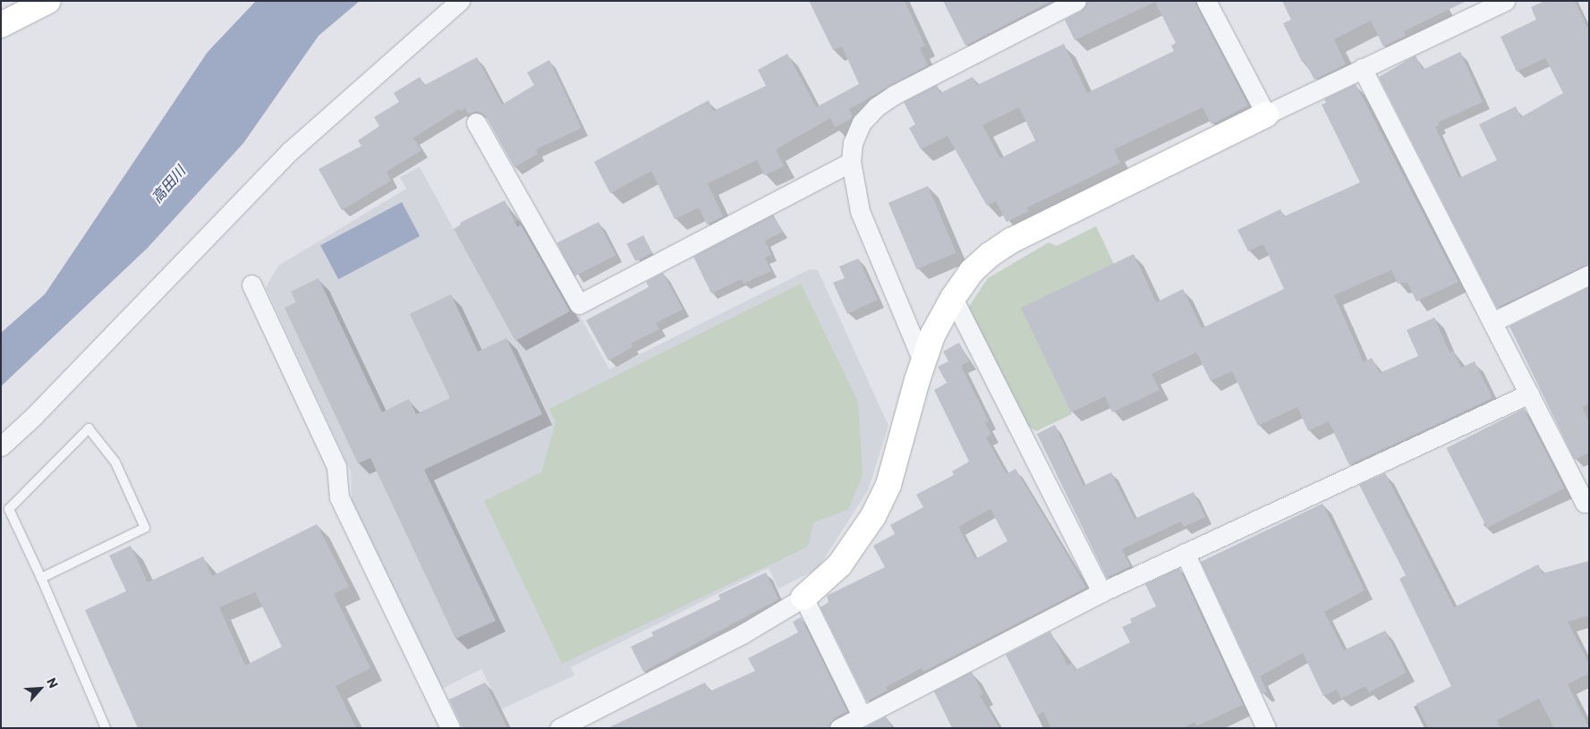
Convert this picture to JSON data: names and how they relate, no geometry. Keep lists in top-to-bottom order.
{
  "water": ["高田川"],
  "north": "top right"
}
